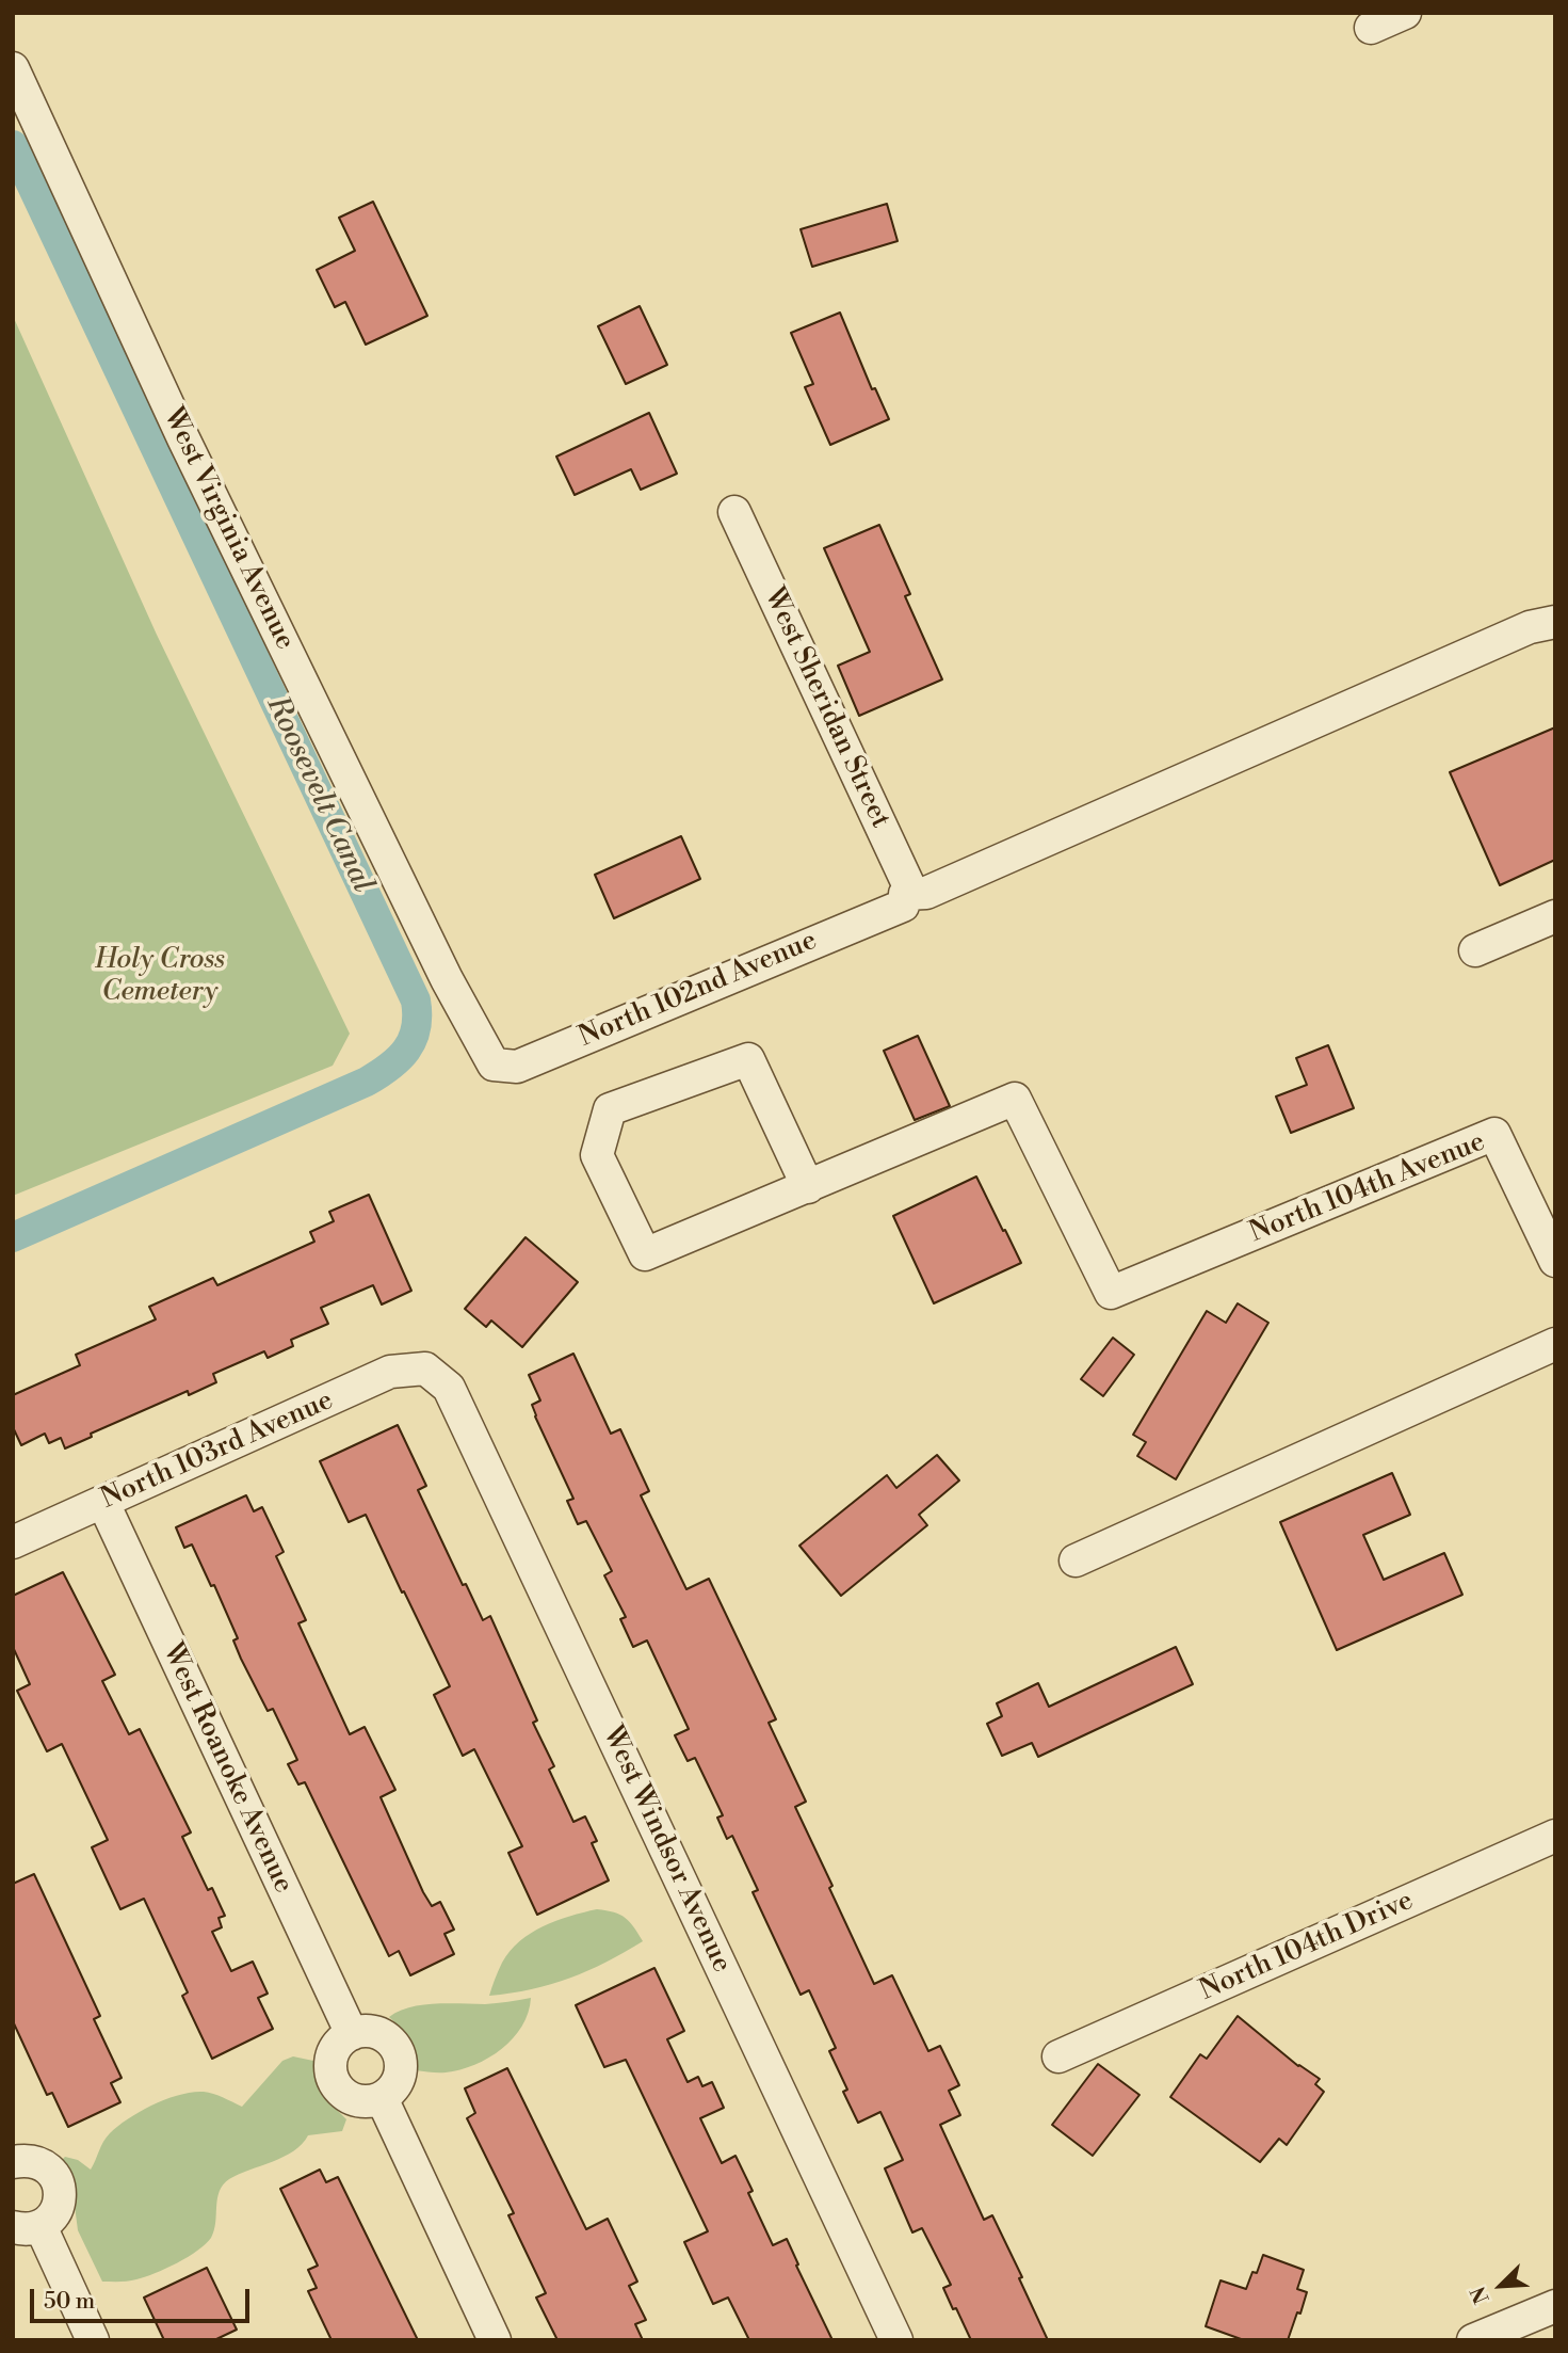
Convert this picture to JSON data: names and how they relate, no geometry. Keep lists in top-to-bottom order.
{
  "streets": {
    "street": [
      "West Virginia Avenue",
      "West Sheridan Street",
      "North 102nd Avenue",
      "North 104th Avenue",
      "North 103rd Avenue",
      "West Roanoke Avenue",
      "West Windsor Avenue",
      "North 104th Drive"
    ]
  },
  "crossings": [
    ["West Virginia Avenue", "North 102nd Avenue"],
    ["West Sheridan Street", "North 102nd Avenue"],
    ["North 103rd Avenue", "West Roanoke Avenue"],
    ["North 103rd Avenue", "West Windsor Avenue"]
  ],
  "water": ["Roosevelt Canal"],
  "parks": ["Holy Cross Cemetery"],
  "scale_bar": "50 m",
  "north": "bottom left"
}
